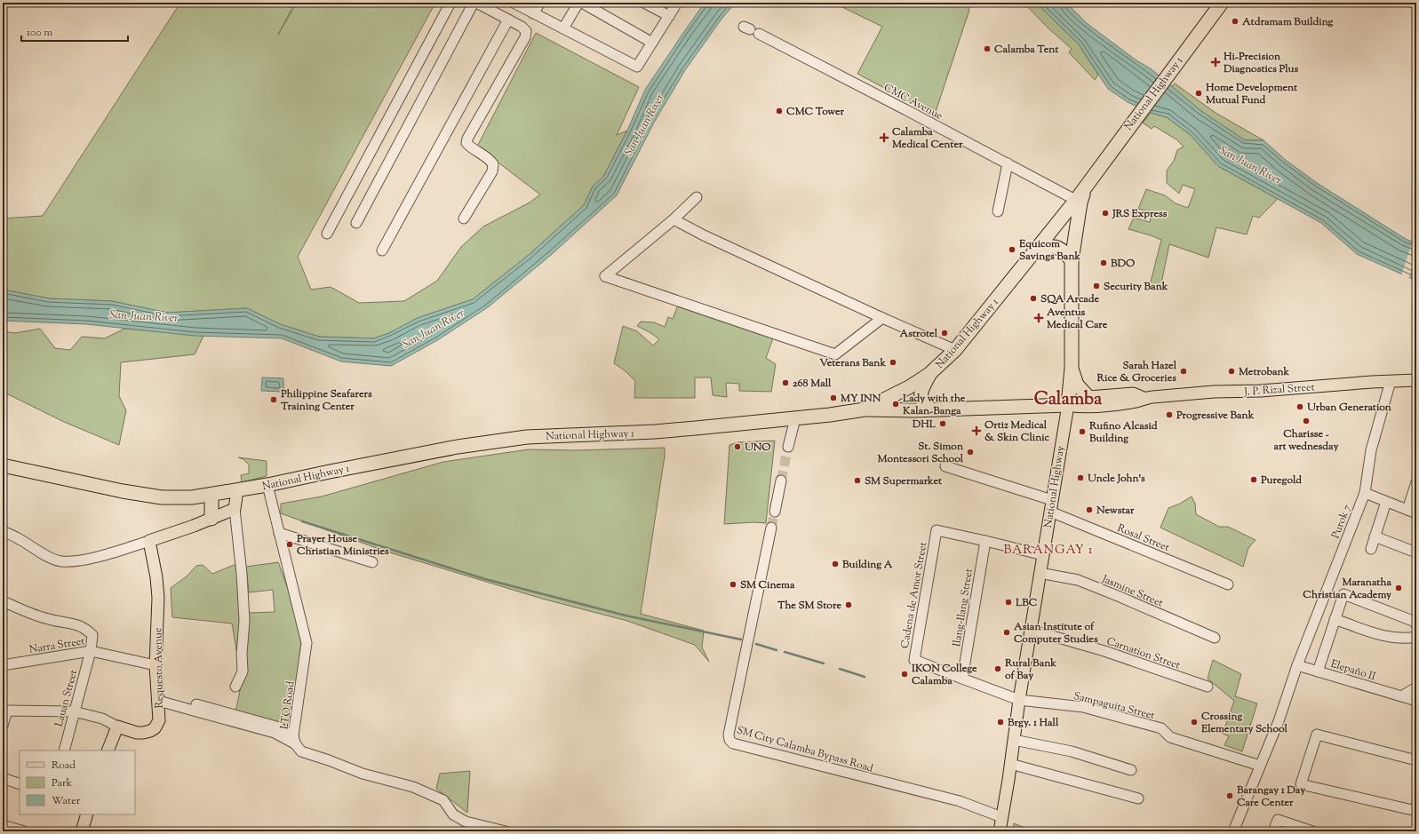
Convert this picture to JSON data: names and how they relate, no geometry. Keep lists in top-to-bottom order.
{
  "streets": {
    "highway": ["National Highway 1"],
    "main road": ["J. P. Rizal Street", "National Highway", "Requesto Avenue"],
    "street": [
      "CMC Avenue",
      "Purok 7",
      "Rosal Street",
      "Jasmine Street",
      "Cadena de Amor Street",
      "Ilang-Ilang Street",
      "Narra Street",
      "Carnation Street",
      "Elepaño II",
      "Lauan Street",
      "LTO Road",
      "Sampaguita Street",
      "SM City Calamba Bypass Road"
    ]
  },
  "crossings": [
    ["National Highway 1", "CMC Avenue"],
    ["National Highway 1", "J. P. Rizal Street"],
    ["National Highway 1", "National Highway"],
    ["National Highway 1", "LTO Road"],
    ["J. P. Rizal Street", "National Highway"],
    ["J. P. Rizal Street", "Purok 7"],
    ["National Highway", "Rosal Street"],
    ["National Highway", "Jasmine Street"],
    ["National Highway", "Cadena de Amor Street"],
    ["National Highway", "Carnation Street"],
    ["National Highway", "Sampaguita Street"],
    ["National Highway", "SM City Calamba Bypass Road"],
    ["Purok 7", "Elepaño II"],
    ["Purok 7", "Sampaguita Street"],
    ["Cadena de Amor Street", "Ilang-Ilang Street"],
    ["Cadena de Amor Street", "Sampaguita Street"],
    ["Narra Street", "Requesto Avenue"],
    ["Narra Street", "Lauan Street"]
  ],
  "districts": ["Calamba", "BARANGAY 1"],
  "water": ["San Juan River"],
  "places": {
    "other": [
      "Atdramam Building",
      "Calamba Tent",
      "Home Development Mutual Fund",
      "CMC Tower",
      "JRS Express",
      "Equicom Savings Bank",
      "BDO",
      "Security Bank",
      "SQA Arcade",
      "Astrotel",
      "Veterans Bank",
      "Sarah Hazel Rice & Groceries",
      "Metrobank",
      "268 Mall",
      "MY INN",
      "Philippine Seafarers Training Center",
      "Lady with the Kalan-Banga",
      "Urban Generation",
      "Progressive Bank",
      "Charisse - art wednesday",
      "DHL",
      "Rufino Alcasid Building",
      "UNO",
      "St. Simon Montessori School",
      "Uncle John's",
      "Puregold",
      "SM Supermarket",
      "Newstar",
      "Prayer House Christian Ministries",
      "Building A",
      "SM Cinema",
      "Maranatha Christian Academy",
      "LBC",
      "The SM Store",
      "Asian Institute of Computer Studies",
      "Rural Bank of Bay",
      "IKON College Calamba",
      "Brgy. 1 Hall",
      "Crossing Elementary School",
      "Barangay 1 Day Care Center"
    ],
    "health": [
      "Hi-Precision Diagnostics Plus",
      "Calamba Medical Center",
      "Aventus Medical Care",
      "Ortiz Medical & Skin Clinic"
    ]
  },
  "legend": ["Road", "Park", "Water"],
  "scale_bar": "100 m"
}
